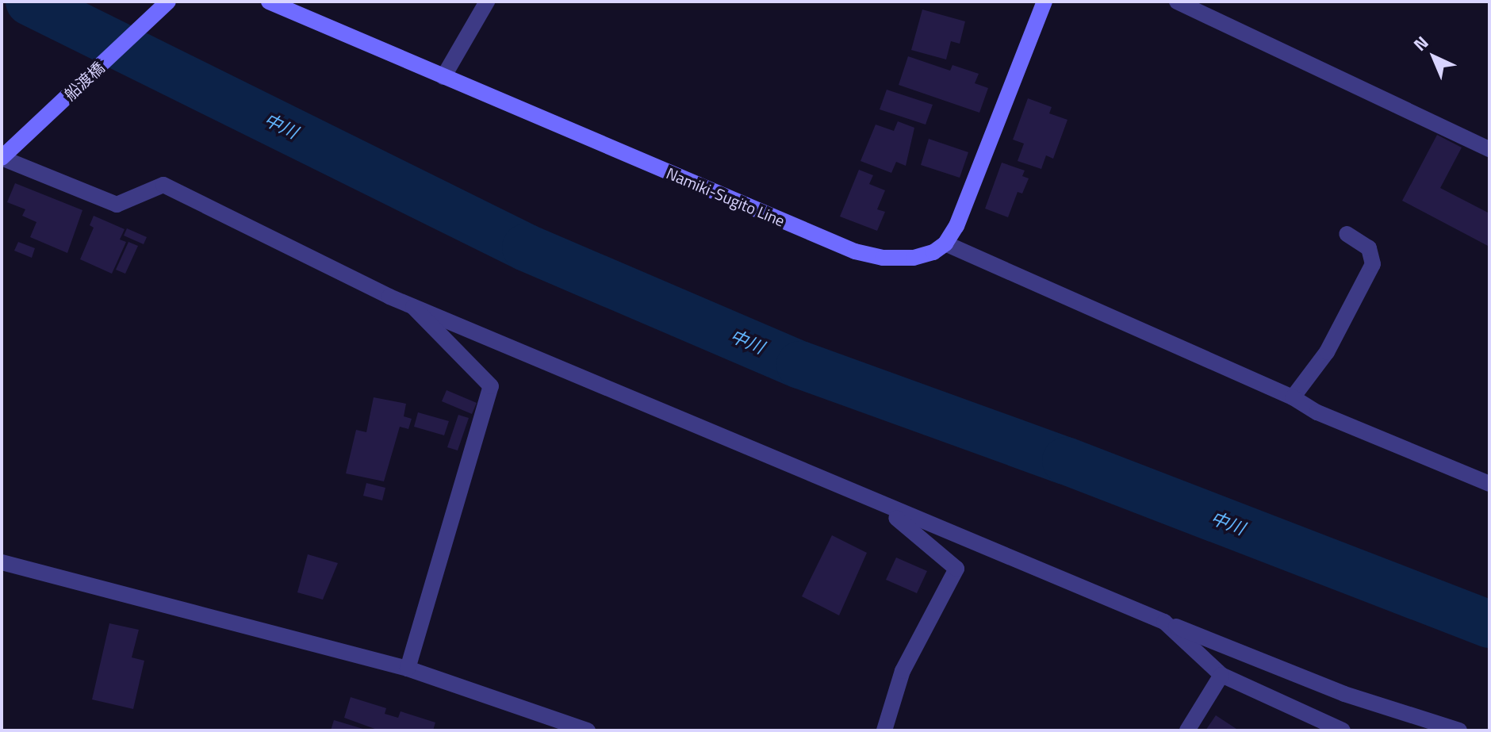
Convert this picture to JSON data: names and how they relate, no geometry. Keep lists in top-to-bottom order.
{
  "streets": {
    "main road": ["船渡橋", "Namiki-Sugito Line"]
  },
  "water": ["中川"],
  "north": "top left"
}
